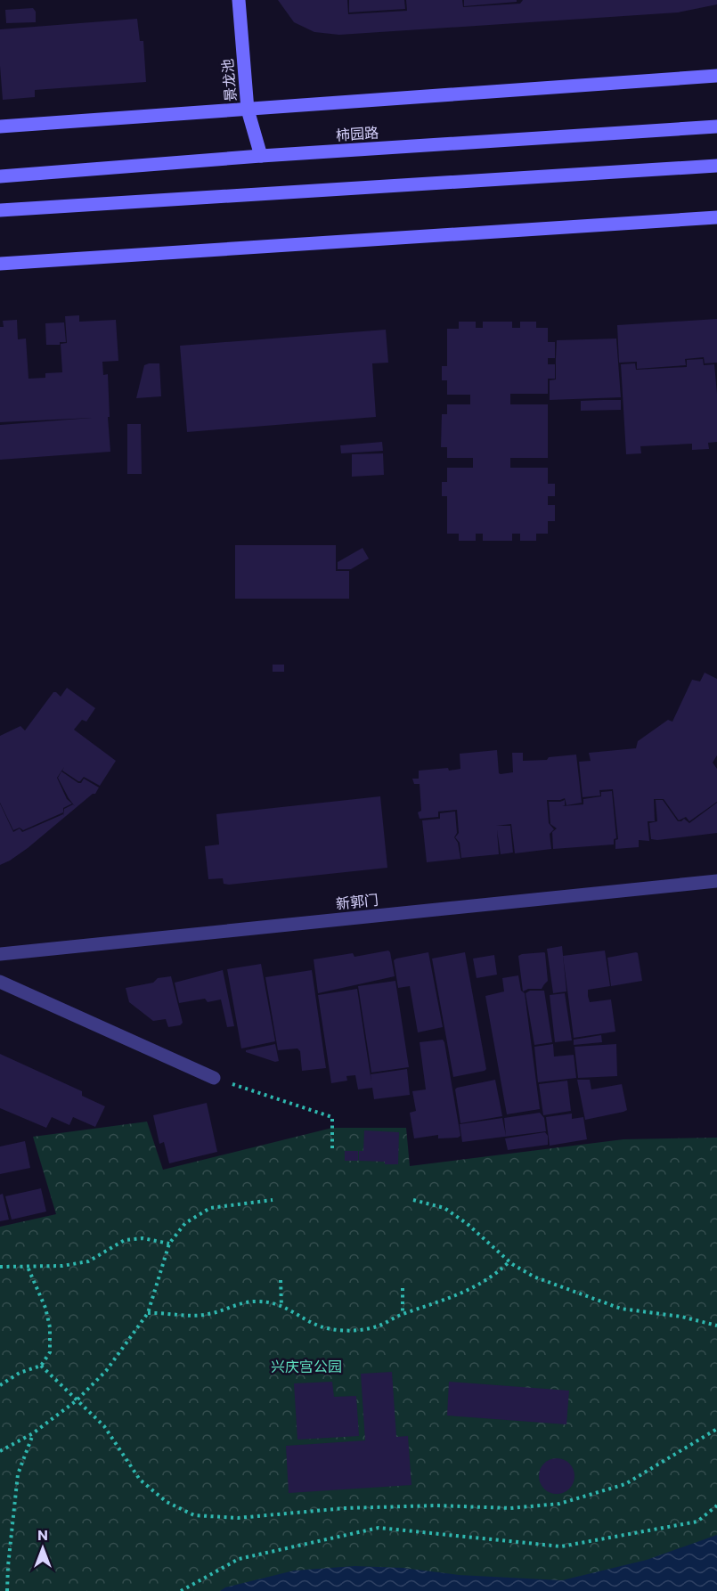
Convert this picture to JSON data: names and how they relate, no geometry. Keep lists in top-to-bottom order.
{
  "streets": {
    "street": ["景龙池", "柿园路", "新郭门"]
  },
  "crossings": [
    ["景龙池", "柿园路"]
  ],
  "parks": ["兴庆宫公园"],
  "north": "top"
}
